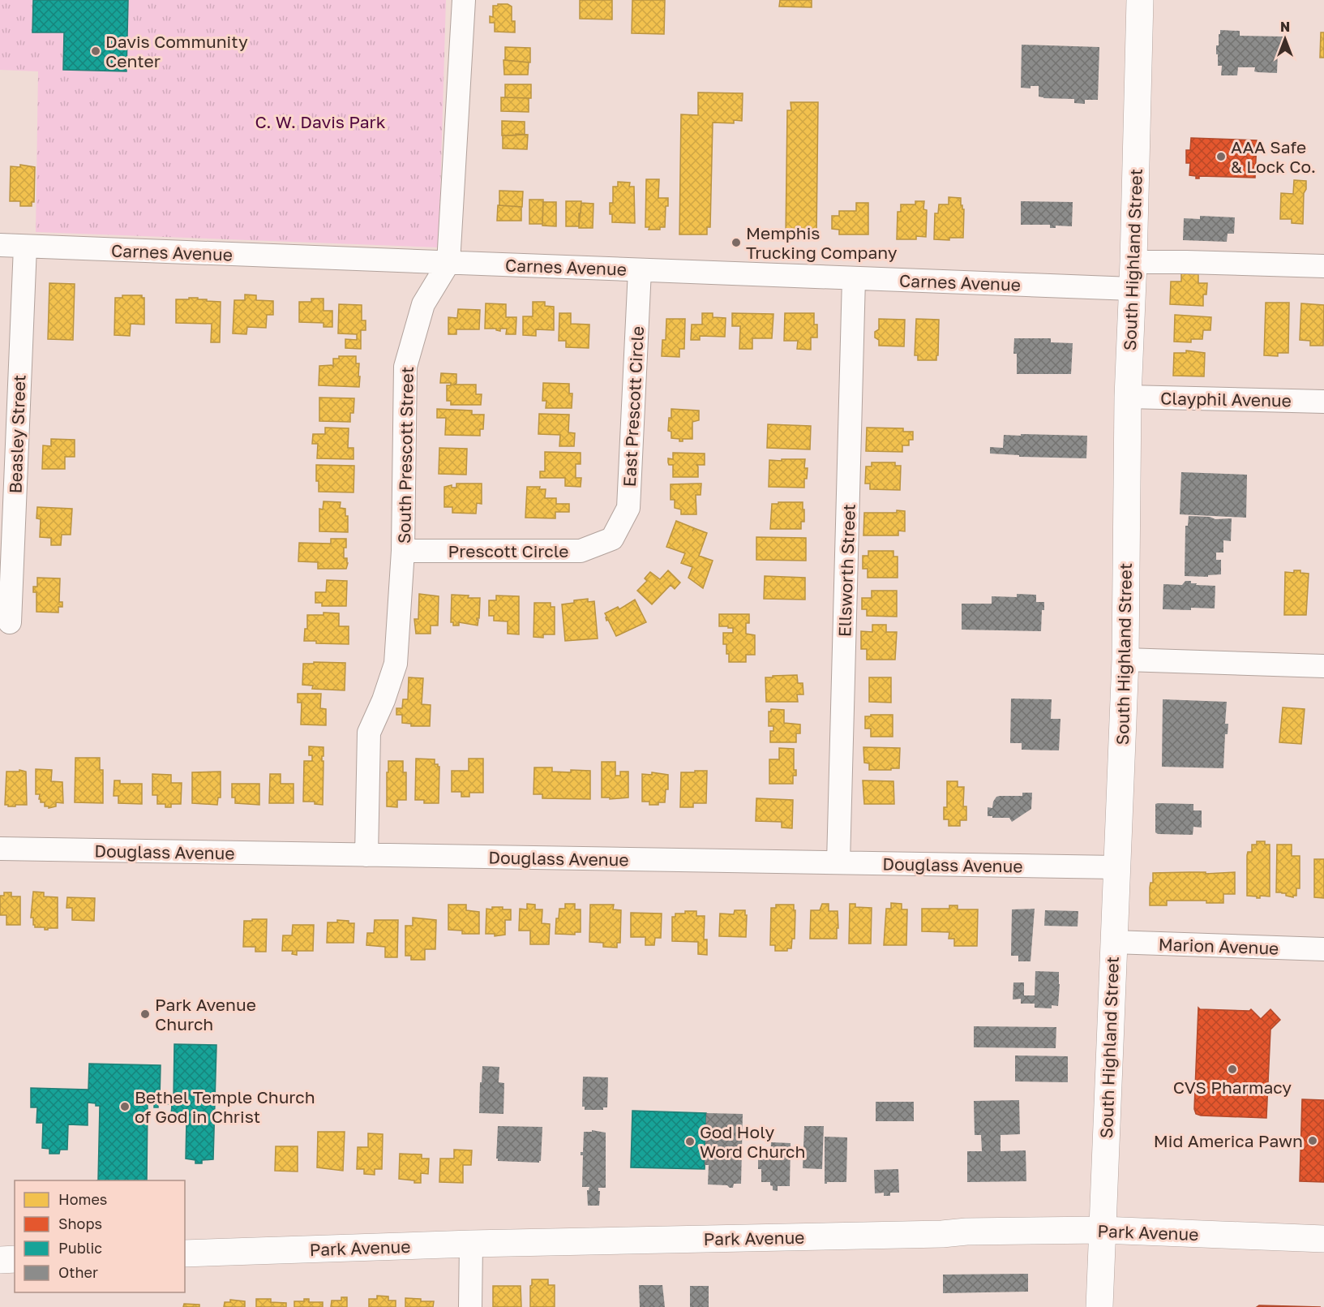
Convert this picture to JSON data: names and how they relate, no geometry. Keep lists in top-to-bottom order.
{
  "streets": {
    "main road": ["South Highland Street", "Park Avenue"],
    "street": [
      "Carnes Avenue",
      "Clayphil Avenue",
      "East Prescott Circle",
      "Beasley Street",
      "South Prescott Street",
      "Prescott Circle",
      "Ellsworth Street",
      "Douglass Avenue",
      "Marion Avenue"
    ]
  },
  "crossings": [
    ["Carnes Avenue", "South Highland Street"],
    ["Carnes Avenue", "East Prescott Circle"],
    ["Carnes Avenue", "Beasley Street"],
    ["Carnes Avenue", "South Prescott Street"],
    ["Carnes Avenue", "Ellsworth Street"],
    ["South Highland Street", "Clayphil Avenue"],
    ["South Highland Street", "Douglass Avenue"],
    ["South Highland Street", "Marion Avenue"],
    ["South Highland Street", "Park Avenue"],
    ["East Prescott Circle", "Prescott Circle"],
    ["South Prescott Street", "Prescott Circle"],
    ["South Prescott Street", "Douglass Avenue"],
    ["Ellsworth Street", "Douglass Avenue"]
  ],
  "parks": ["C. W. Davis Park"],
  "places": [
    "Davis Community Center",
    "AAA Safe & Lock Co.",
    "Memphis Trucking Company",
    "Park Avenue Church",
    "CVS Pharmacy",
    "Bethel Temple Church of God in Christ",
    "Mid America Pawn",
    "God Holy Word Church"
  ],
  "legend": [
    "Homes",
    "Shops",
    "Public",
    "Other"
  ],
  "north": "top"
}
